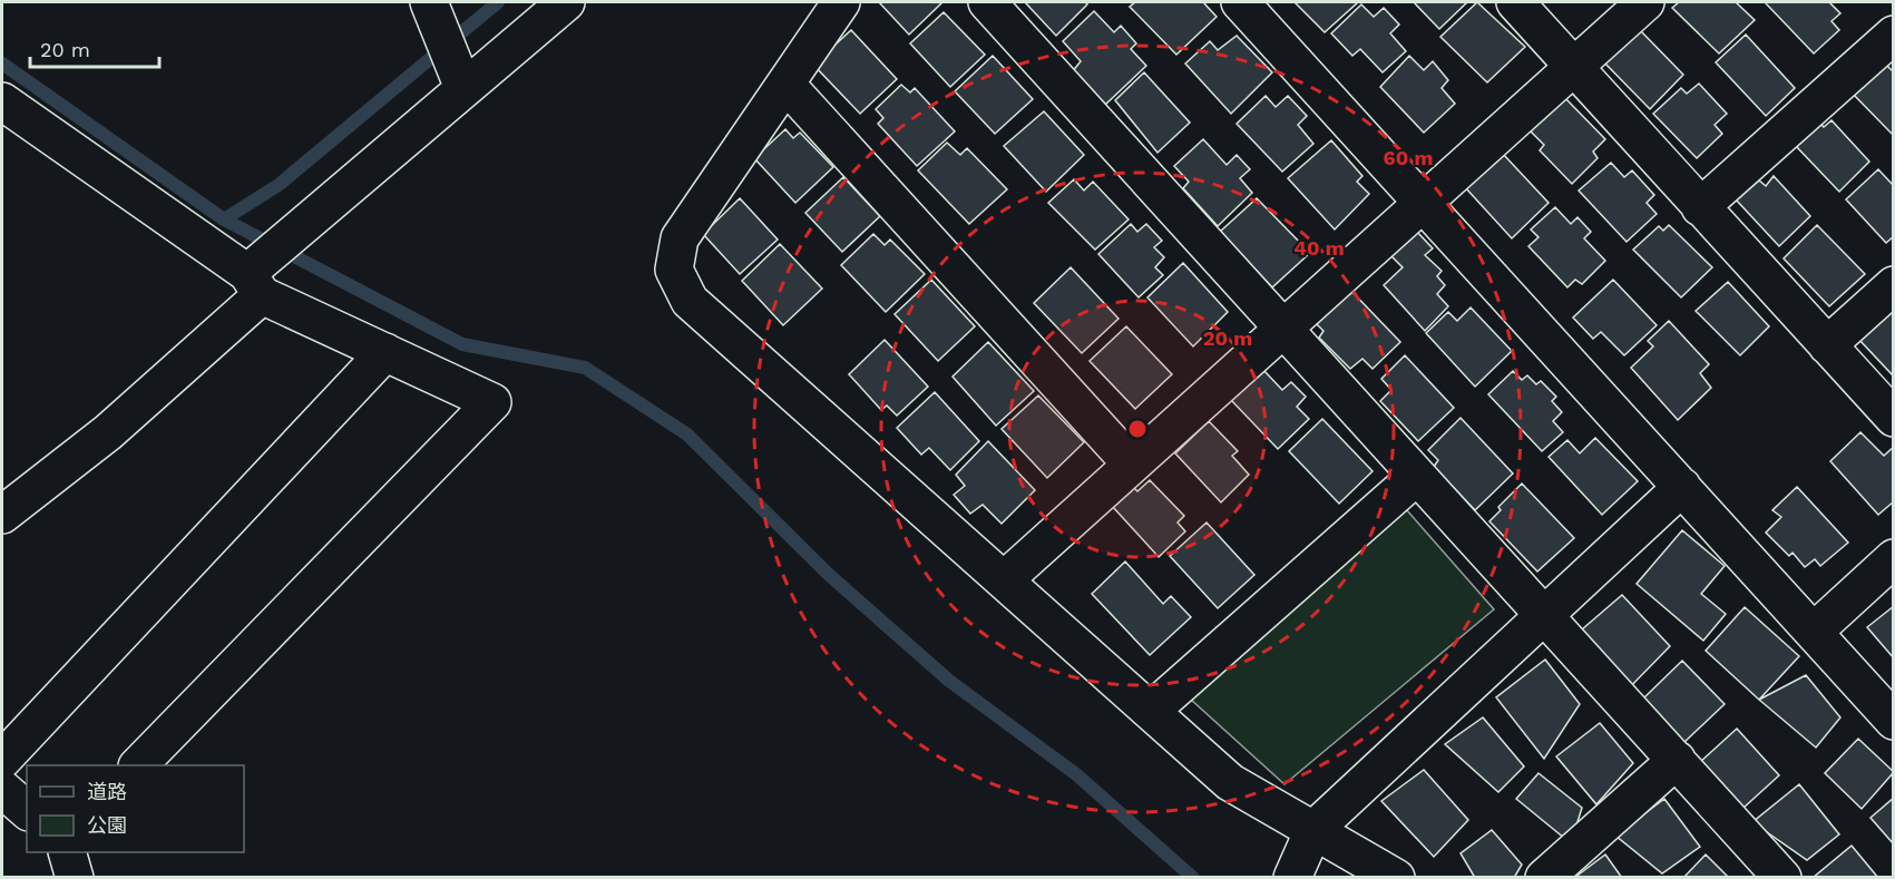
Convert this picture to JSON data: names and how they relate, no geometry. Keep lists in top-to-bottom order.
{
  "legend": ["道路", "公園"],
  "scale_bar": "20 m",
  "rings": ["60 m", "40 m", "20 m"]
}
